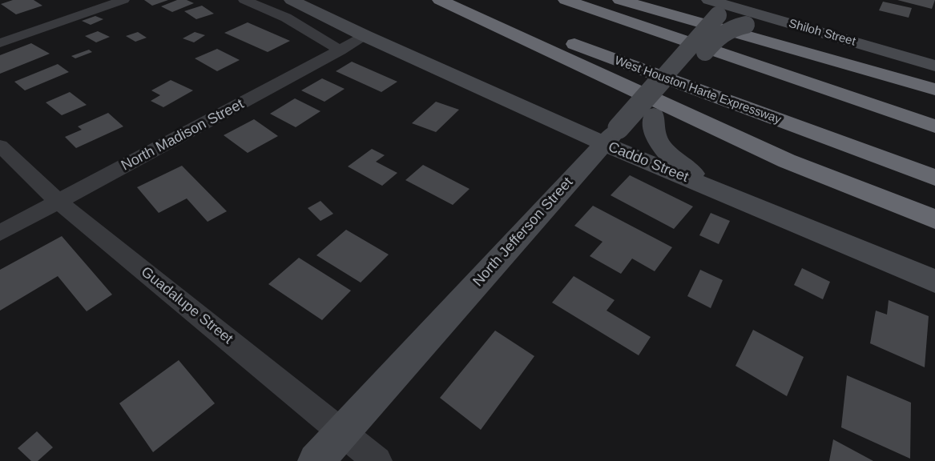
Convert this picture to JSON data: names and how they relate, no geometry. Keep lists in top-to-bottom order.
{
  "streets": {
    "highway": ["West Houston Harte Expressway"],
    "main road": ["Shiloh Street", "Caddo Street", "North Jefferson Street"],
    "street": ["North Madison Street", "Guadalupe Street"]
  },
  "crossings": [
    ["Shiloh Street", "North Jefferson Street"],
    ["North Madison Street", "Caddo Street"],
    ["North Madison Street", "Guadalupe Street"],
    ["Caddo Street", "North Jefferson Street"],
    ["North Jefferson Street", "Guadalupe Street"]
  ]
}
